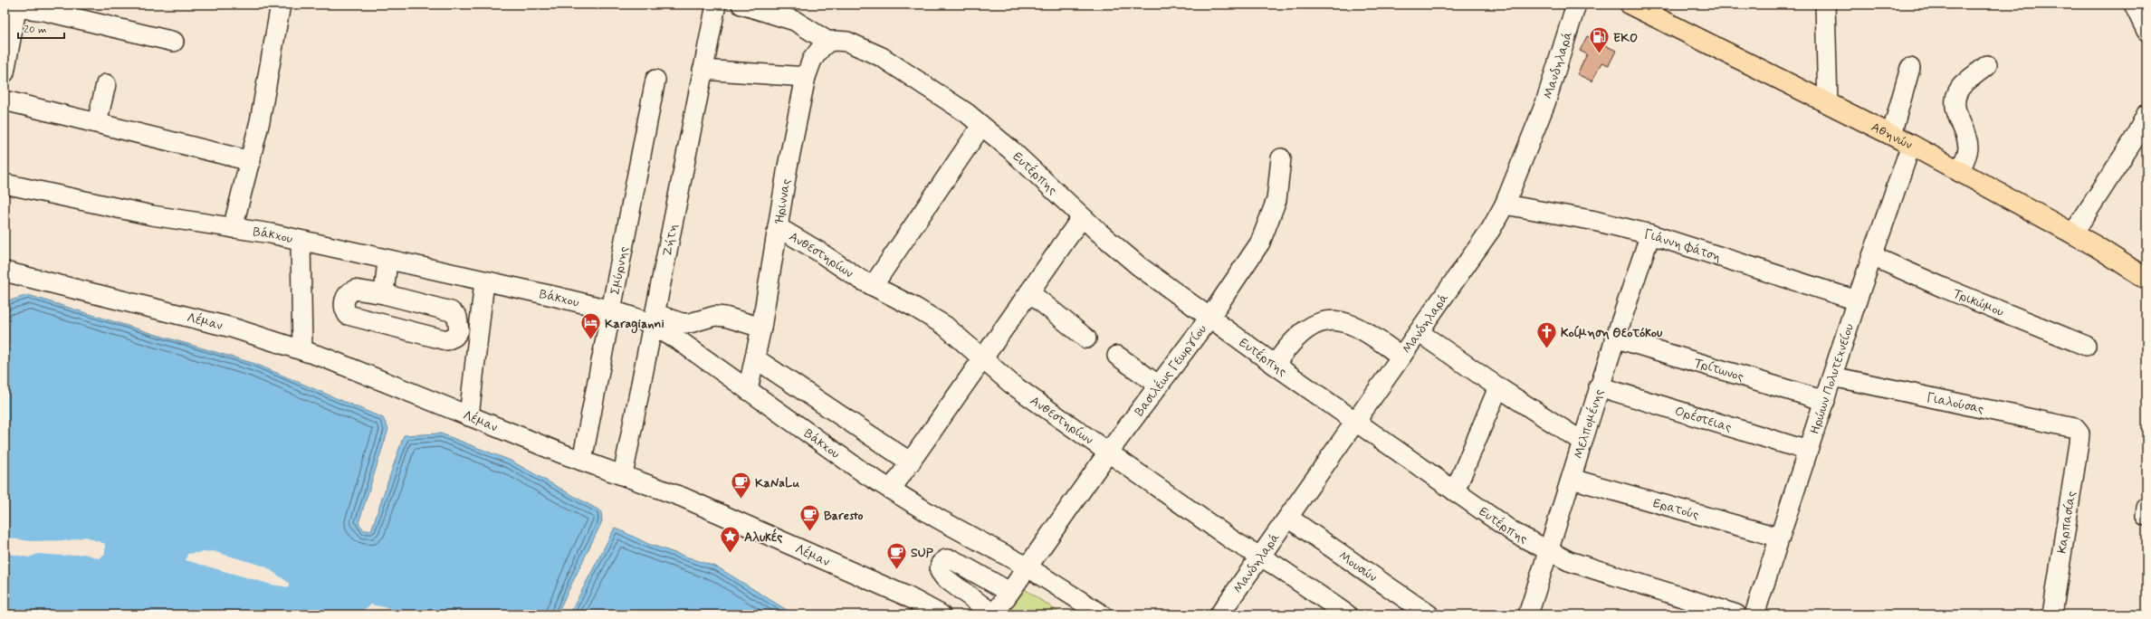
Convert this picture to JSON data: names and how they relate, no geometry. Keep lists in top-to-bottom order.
{
  "streets": {
    "main road": ["Αθηνών"],
    "street": [
      "Μανδηλαρά",
      "Ευτέρπης",
      "Ήριννας",
      "Βάκχου",
      "Ζήτη",
      "Γιάννη Φάτση",
      "Ανθεστηρίων",
      "Σμύρνης",
      "Τρικώμου",
      "Λέμαν",
      "Τρίτωνος",
      "Βασιλέως Γεωργίου",
      "Ηρώων Πολυτεχνείου",
      "Γιαλούσας",
      "Ορέστειας",
      "Μελπομένης",
      "Ερατούς",
      "Καρπασίας",
      "Μουσών"
    ]
  },
  "crossings": [
    ["Μανδηλαρά", "Ευτέρπης"],
    ["Μανδηλαρά", "Γιάννη Φάτση"],
    ["Μανδηλαρά", "Ανθεστηρίων"],
    ["Μανδηλαρά", "Μουσών"],
    ["Αθηνών", "Ηρώων Πολυτεχνείου"],
    ["Ευτέρπης", "Ήριννας"],
    ["Ευτέρπης", "Βασιλέως Γεωργίου"],
    ["Ευτέρπης", "Μελπομένης"],
    ["Ήριννας", "Βάκχου"],
    ["Ήριννας", "Ανθεστηρίων"],
    ["Βάκχου", "Ζήτη"],
    ["Βάκχου", "Σμύρνης"],
    ["Βάκχου", "Βασιλέως Γεωργίου"],
    ["Ζήτη", "Λέμαν"],
    ["Γιάννη Φάτση", "Ηρώων Πολυτεχνείου"],
    ["Γιάννη Φάτση", "Μελπομένης"],
    ["Ανθεστηρίων", "Βασιλέως Γεωργίου"],
    ["Σμύρνης", "Λέμαν"],
    ["Τρικώμου", "Ηρώων Πολυτεχνείου"],
    ["Τρίτωνος", "Ηρώων Πολυτεχνείου"],
    ["Τρίτωνος", "Μελπομένης"],
    ["Ηρώων Πολυτεχνείου", "Γιαλούσας"],
    ["Ηρώων Πολυτεχνείου", "Ορέστειας"],
    ["Ηρώων Πολυτεχνείου", "Ερατούς"],
    ["Γιαλούσας", "Καρπασίας"],
    ["Ορέστειας", "Μελπομένης"],
    ["Μελπομένης", "Ερατούς"]
  ],
  "places": {
    "fuel station": ["EKO"],
    "hotel": ["Karagianni"],
    "church": ["Κοίμηση Θεοτόκου"],
    "cafe": ["KaNaLu", "Baresto", "SUP"],
    "place": ["Αλυκές"]
  },
  "scale_bar": "20 m"
}
